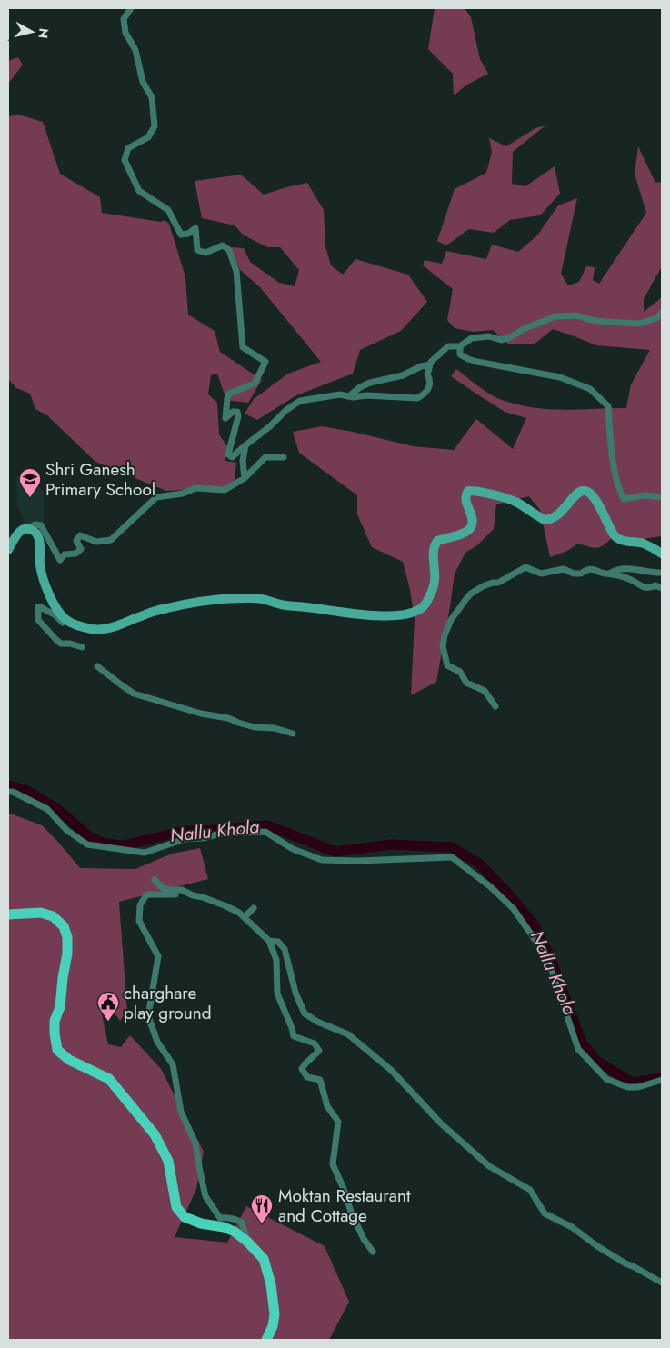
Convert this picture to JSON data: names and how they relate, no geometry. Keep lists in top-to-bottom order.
{
  "water": ["Nallu Khola"],
  "places": {
    "school or university": ["Shri Ganesh Primary School"],
    "public building": ["charghare play ground"],
    "restaurant": ["Moktan Restaurant and Cottage"]
  },
  "north": "right"
}
